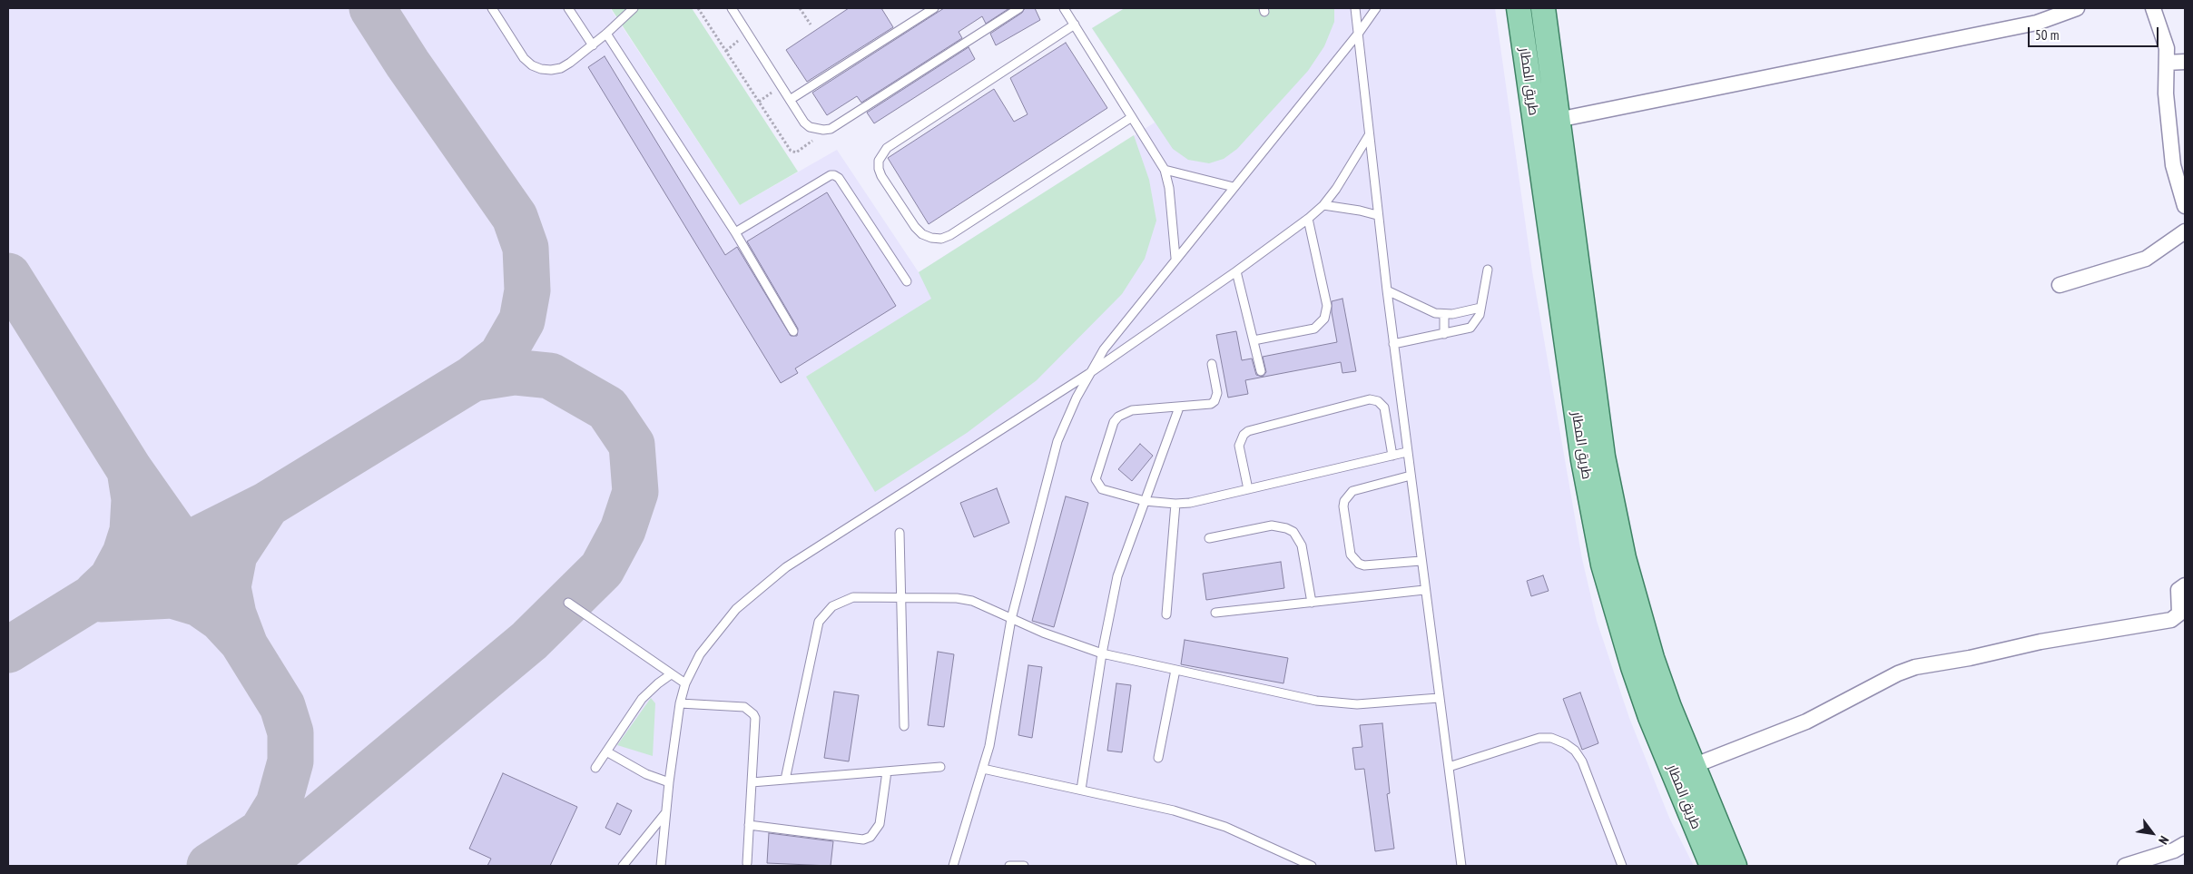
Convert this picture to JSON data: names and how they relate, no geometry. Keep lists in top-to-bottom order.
{
  "streets": {
    "main road": ["طريق المطار"]
  },
  "scale_bar": "50 m",
  "north": "bottom right"
}
